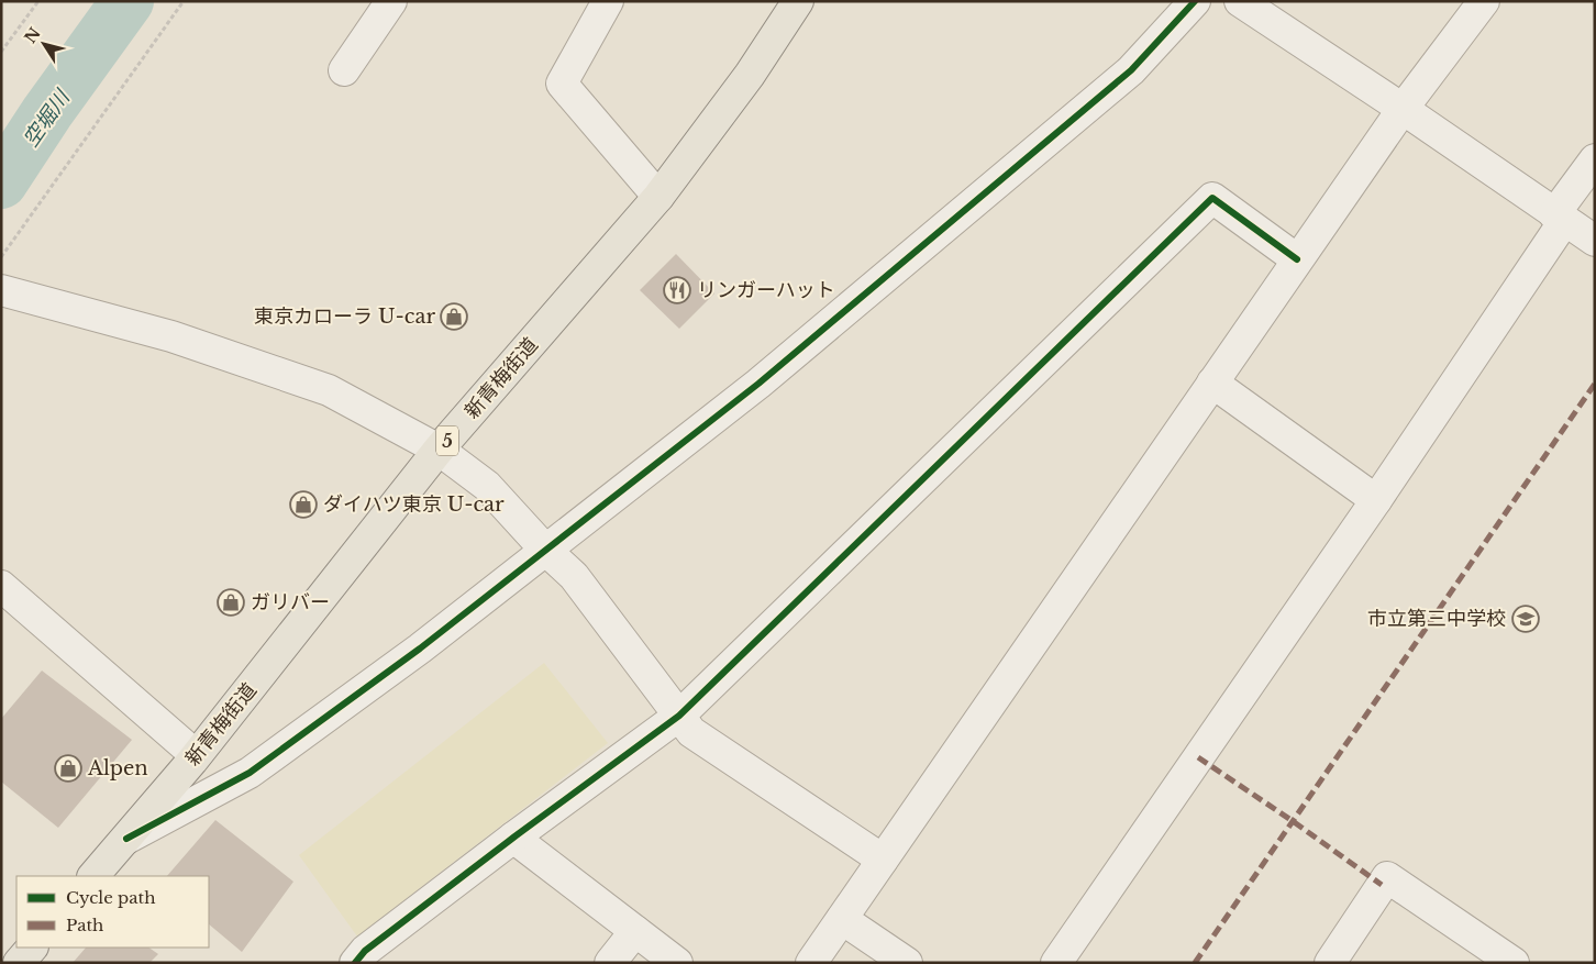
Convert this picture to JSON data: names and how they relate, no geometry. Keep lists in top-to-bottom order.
{
  "streets": {
    "main road": ["新青梅街道", "5"]
  },
  "water": ["空堀川"],
  "places": {
    "restaurant": ["リンガーハット"],
    "shop": [
      "東京カローラ U-car",
      "ダイハツ東京 U-car",
      "ガリバー",
      "Alpen"
    ],
    "school or university": ["市立第三中学校"]
  },
  "legend": ["Cycle path", "Path"],
  "north": "top left"
}
